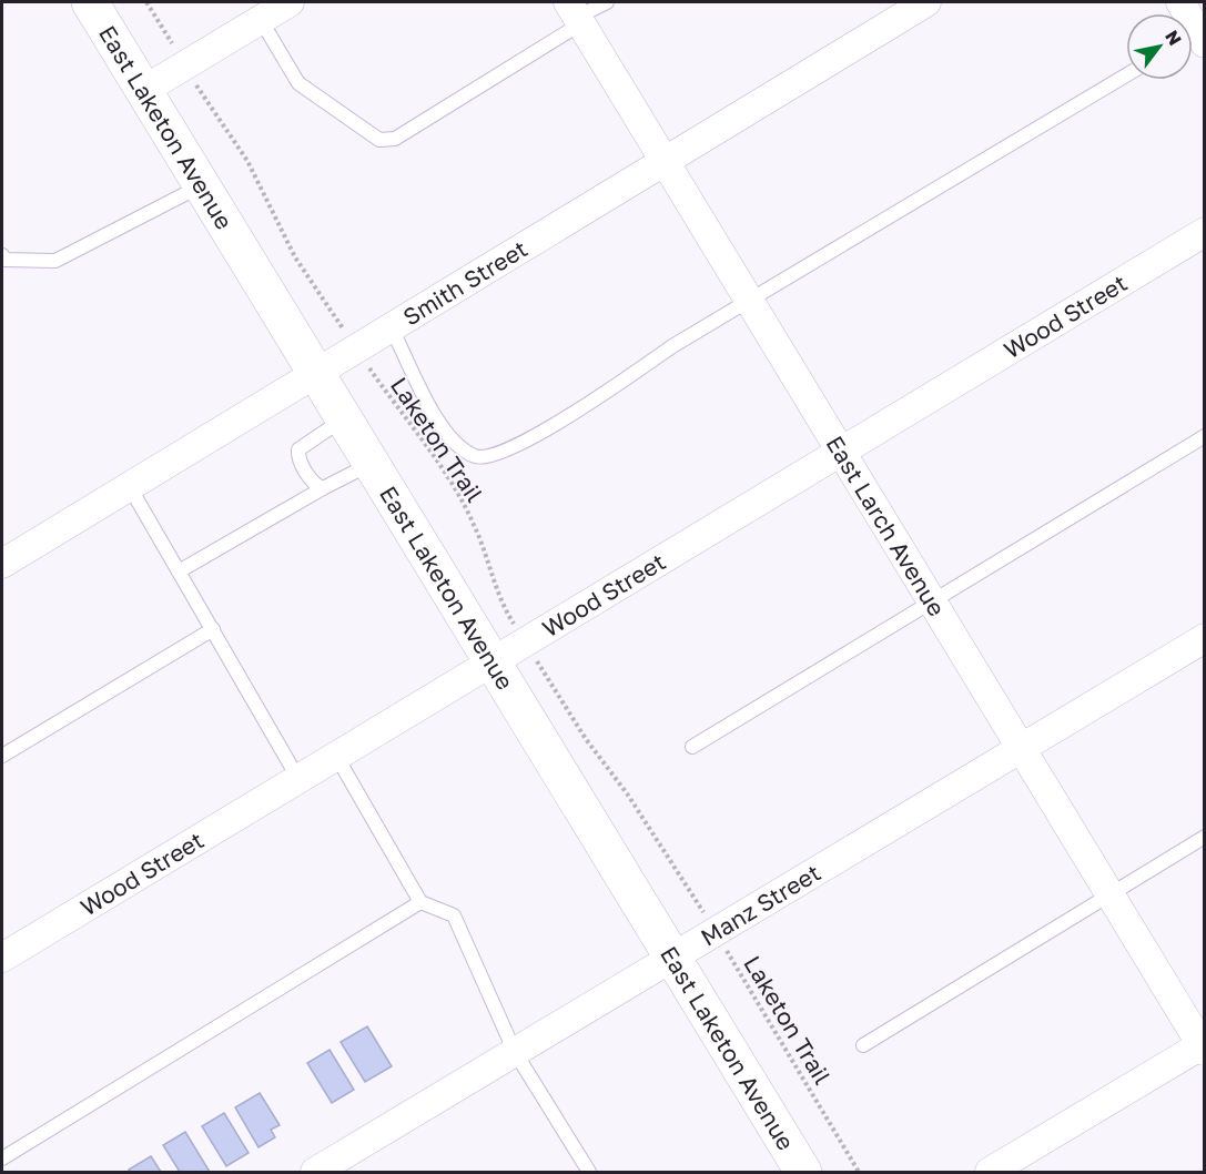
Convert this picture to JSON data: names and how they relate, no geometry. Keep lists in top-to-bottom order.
{
  "streets": {
    "main road": ["East Laketon Avenue"],
    "street": [
      "Smith Street",
      "Wood Street",
      "East Larch Avenue",
      "Manz Street"
    ],
    "path": ["Laketon Trail"]
  },
  "crossings": [
    ["East Laketon Avenue", "Smith Street"],
    ["East Laketon Avenue", "Wood Street"],
    ["East Laketon Avenue", "Manz Street"],
    ["Smith Street", "Laketon Trail"],
    ["Smith Street", "East Larch Avenue"],
    ["Wood Street", "Laketon Trail"],
    ["Wood Street", "East Larch Avenue"],
    ["Laketon Trail", "Manz Street"],
    ["East Larch Avenue", "Manz Street"]
  ],
  "north": "top right"
}
